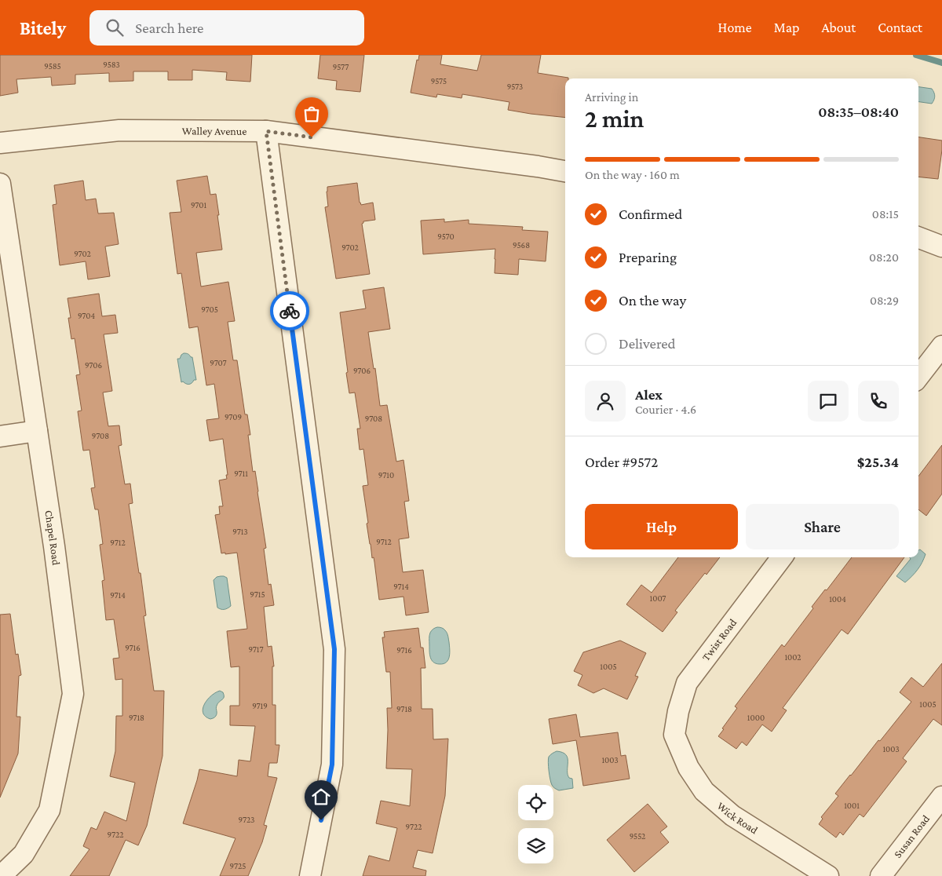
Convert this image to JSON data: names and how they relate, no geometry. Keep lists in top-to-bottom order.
{
  "streets": {
    "street": [
      "Walley Avenue",
      "Chapel Road",
      "Twist Road",
      "Wick Road",
      "Susan Road"
    ]
  },
  "crossings": [
    ["Twist Road", "Wick Road"]
  ],
  "house_numbers": [
    "9583",
    "9585",
    "9577",
    "9575",
    "9573",
    "9701",
    "9570",
    "9568",
    "9702",
    "9702",
    "9705",
    "9704",
    "9707",
    "9706",
    "9706",
    "9709",
    "9708",
    "9708",
    "9711",
    "9710",
    "9713",
    "9712",
    "9712",
    "9714",
    "9715",
    "9714",
    "1007",
    "1004",
    "9716",
    "9717",
    "9716",
    "1002",
    "1005",
    "1005",
    "9719",
    "9718",
    "9718",
    "1000",
    "1003",
    "1003",
    "1001",
    "9723",
    "9722",
    "9722",
    "9552",
    "9725"
  ],
  "page": {
    "header": "Bitely",
    "search": "Search here",
    "nav": [
      "Home",
      "Map",
      "About",
      "Contact"
    ],
    "heading": ["2 min", "Arriving in", "08:35–08:40"],
    "panel": [
      "Alex",
      "Courier · 4.6",
      "Order #9572",
      "$25.34"
    ],
    "bar": "On the way · 160 m",
    "list": [
      ["Confirmed", "08:15"],
      ["Preparing", "08:20"],
      ["On the way", "08:29"],
      "Delivered"
    ],
    "buttons": ["Help", "Share"]
  }
}
